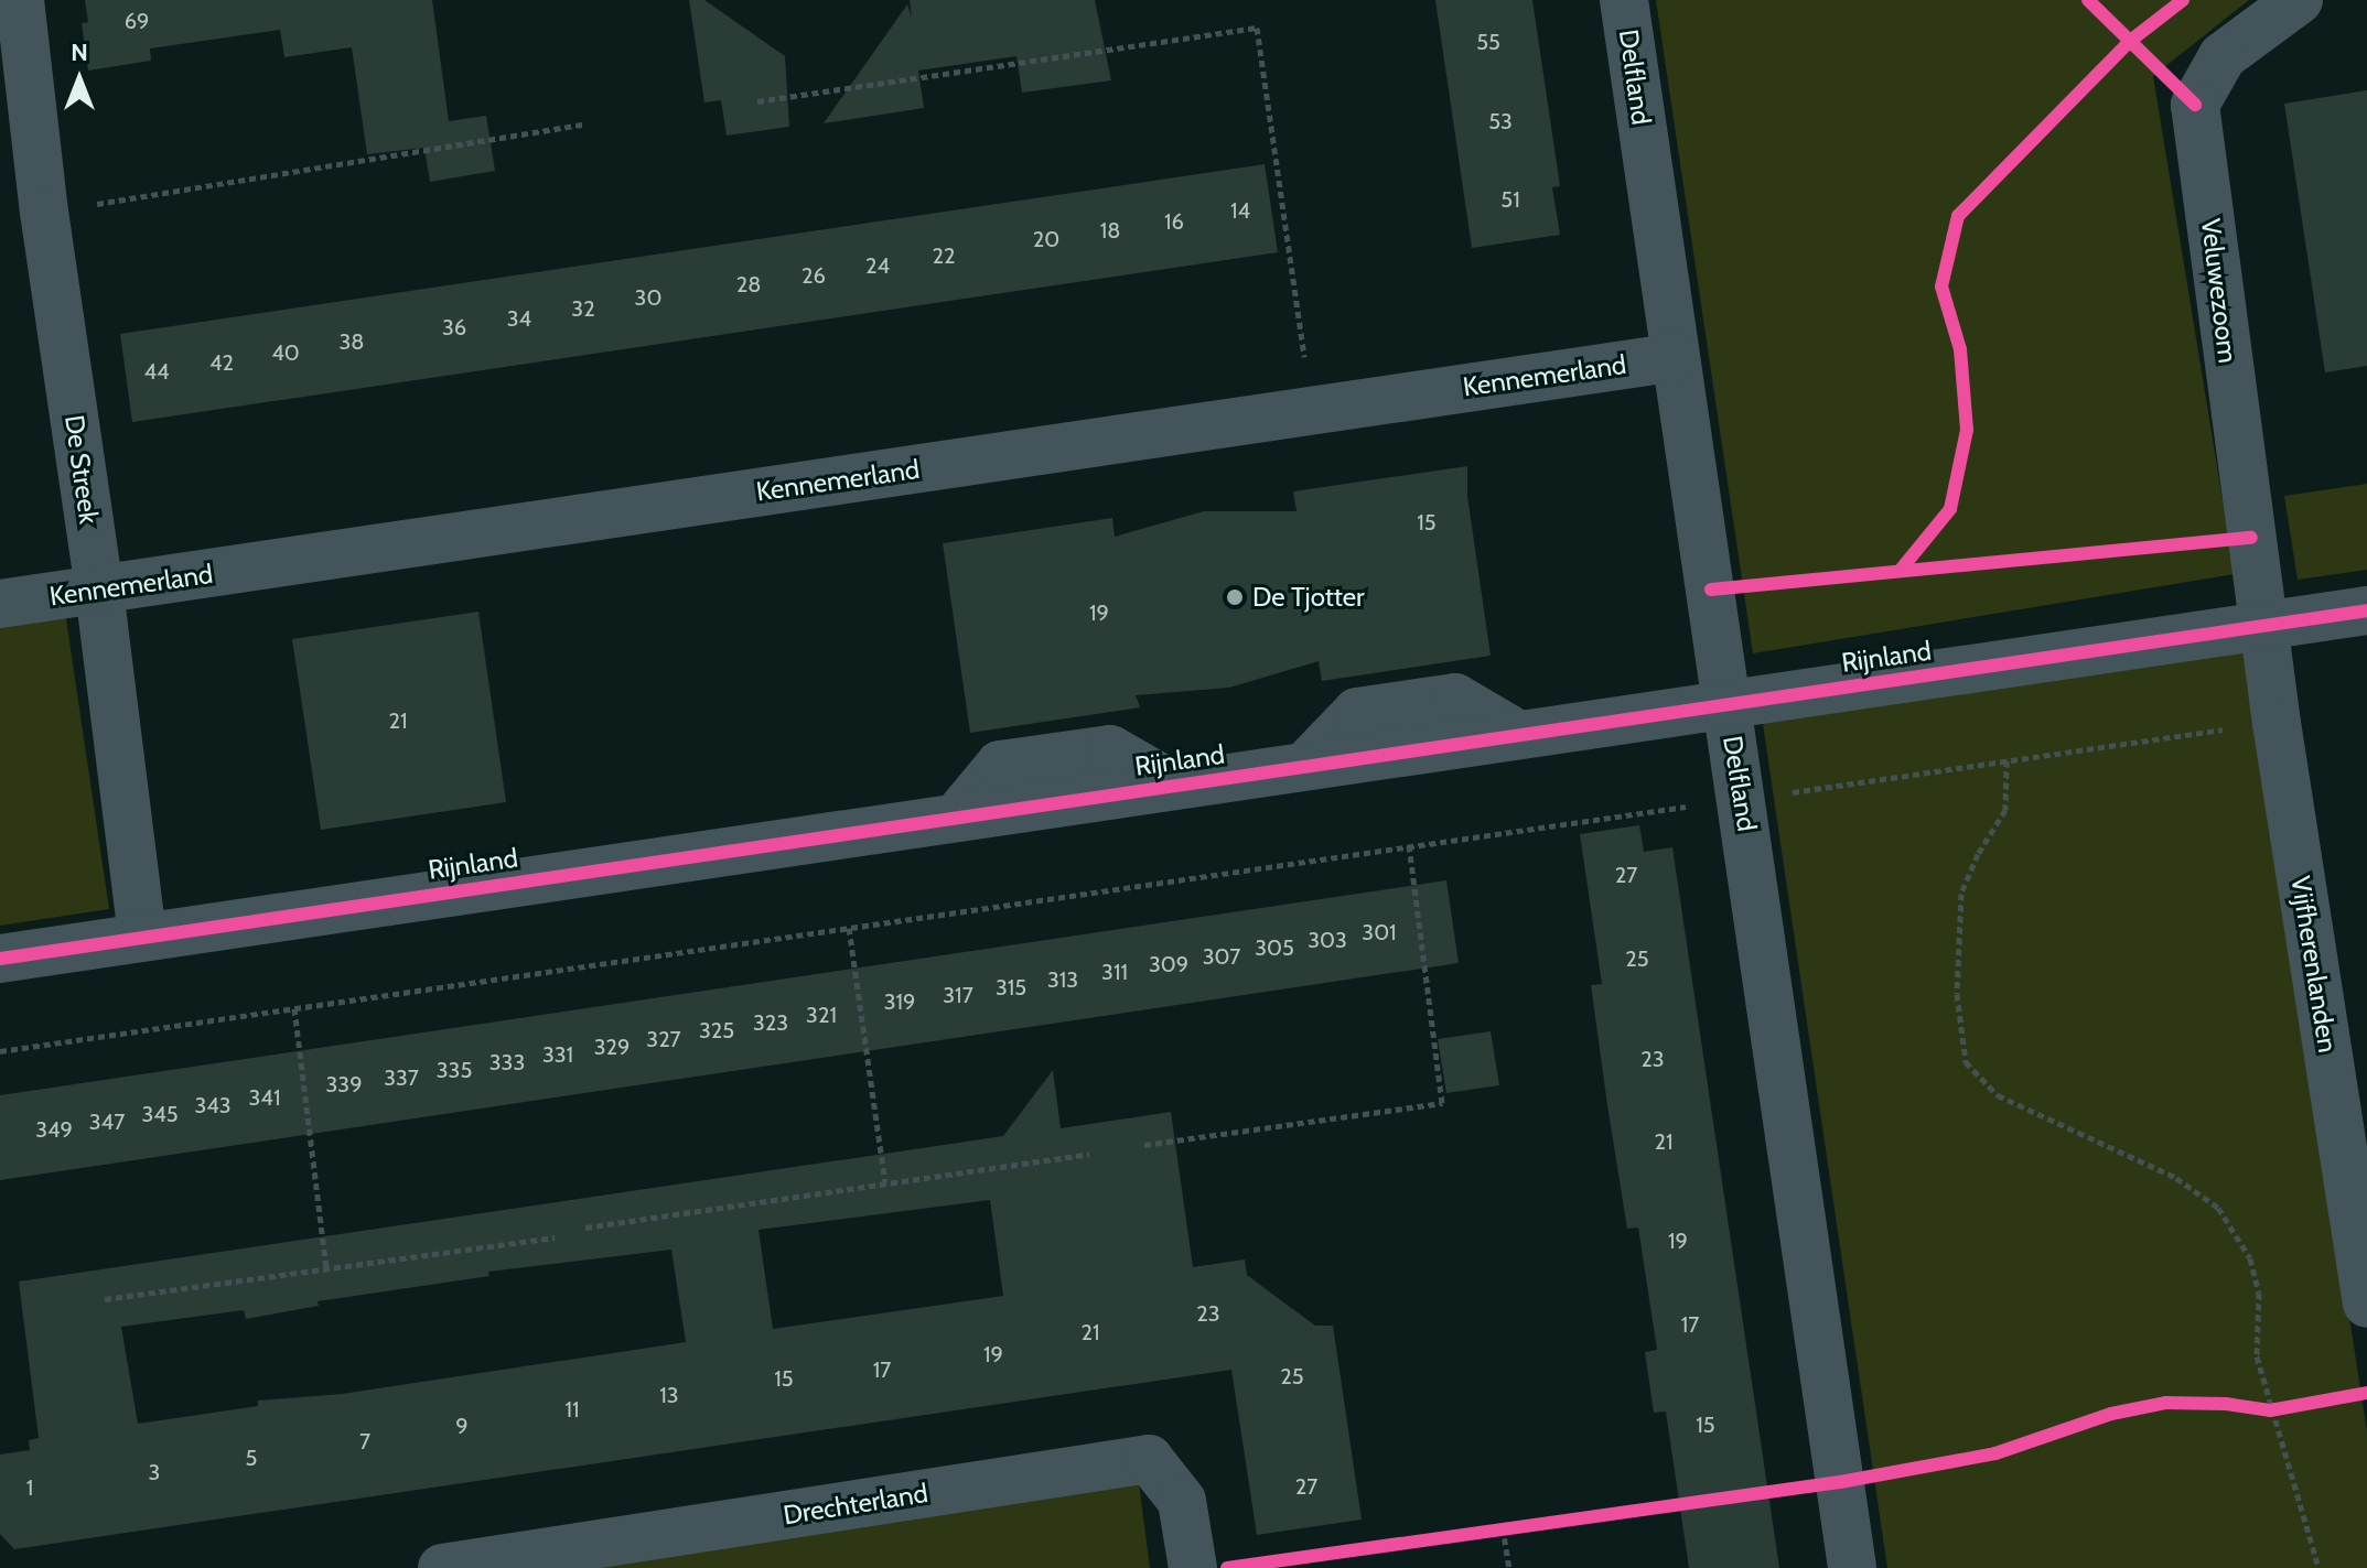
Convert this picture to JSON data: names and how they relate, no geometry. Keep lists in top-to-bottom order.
{
  "streets": {
    "street": [
      "Delfland",
      "Veluwezoom",
      "Kennemerland",
      "De Streek",
      "Rijnland",
      "Vijfherenlanden",
      "Drechterland"
    ]
  },
  "crossings": [
    ["Delfland", "Kennemerland"],
    ["Delfland", "Rijnland"],
    ["Veluwezoom", "Rijnland"],
    ["Veluwezoom", "Vijfherenlanden"],
    ["Kennemerland", "De Streek"],
    ["De Streek", "Rijnland"],
    ["Rijnland", "Vijfherenlanden"]
  ],
  "places": ["De Tjotter"],
  "house_numbers": [
    "69",
    "55",
    "53",
    "51",
    "14",
    "16",
    "18",
    "20",
    "22",
    "24",
    "26",
    "28",
    "30",
    "32",
    "34",
    "36",
    "38",
    "40",
    "42",
    "44",
    "15",
    "19",
    "21",
    "27",
    "301",
    "303",
    "305",
    "307",
    "25",
    "309",
    "311",
    "313",
    "315",
    "317",
    "319",
    "321",
    "323",
    "325",
    "327",
    "329",
    "331",
    "23",
    "333",
    "335",
    "337",
    "339",
    "341",
    "343",
    "345",
    "347",
    "349",
    "21",
    "19",
    "23",
    "17",
    "21",
    "19",
    "17",
    "25",
    "15",
    "13",
    "11",
    "15",
    "9",
    "7",
    "5",
    "3",
    "27",
    "1"
  ],
  "north": "top"
}
